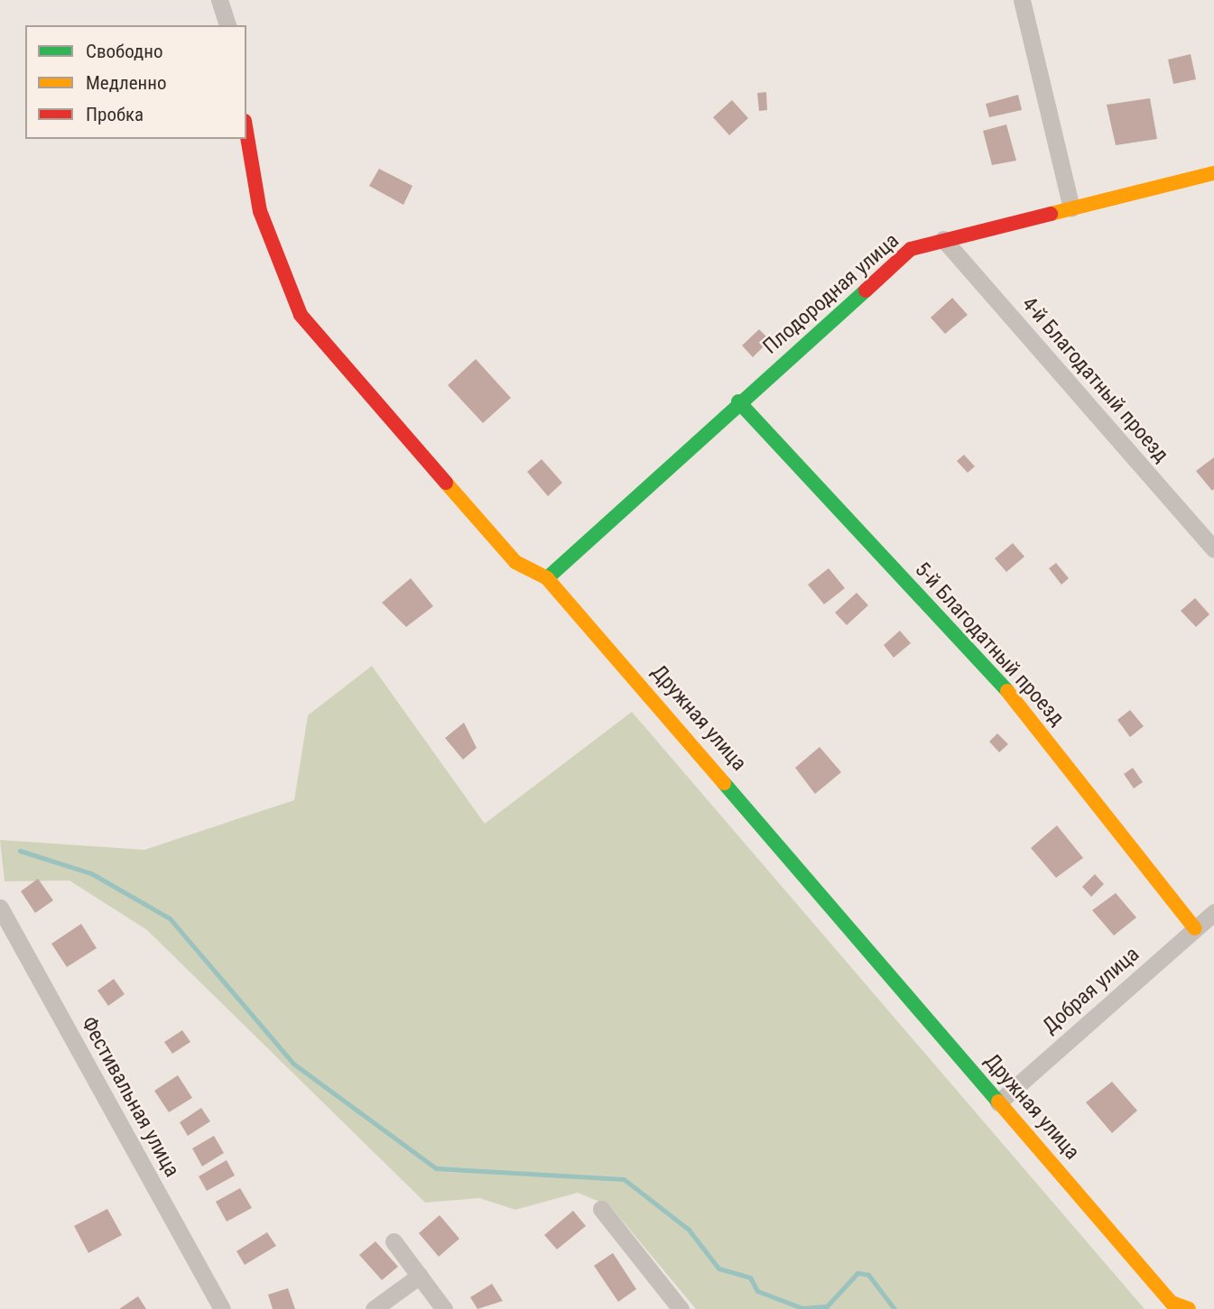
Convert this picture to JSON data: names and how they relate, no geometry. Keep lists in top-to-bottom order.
{
  "streets": {
    "street": [
      "Плодородная улица",
      "4-й Благодатный проезд",
      "5-й Благодатный проезд",
      "Дружная улица",
      "Добрая улица",
      "Фестивальная улица"
    ]
  },
  "crossings": [
    ["Плодородная улица", "4-й Благодатный проезд"],
    ["Плодородная улица", "5-й Благодатный проезд"],
    ["Плодородная улица", "Дружная улица"],
    ["5-й Благодатный проезд", "Добрая улица"],
    ["Дружная улица", "Добрая улица"]
  ],
  "legend": ["Свободно", "Медленно", "Пробка"]
}
